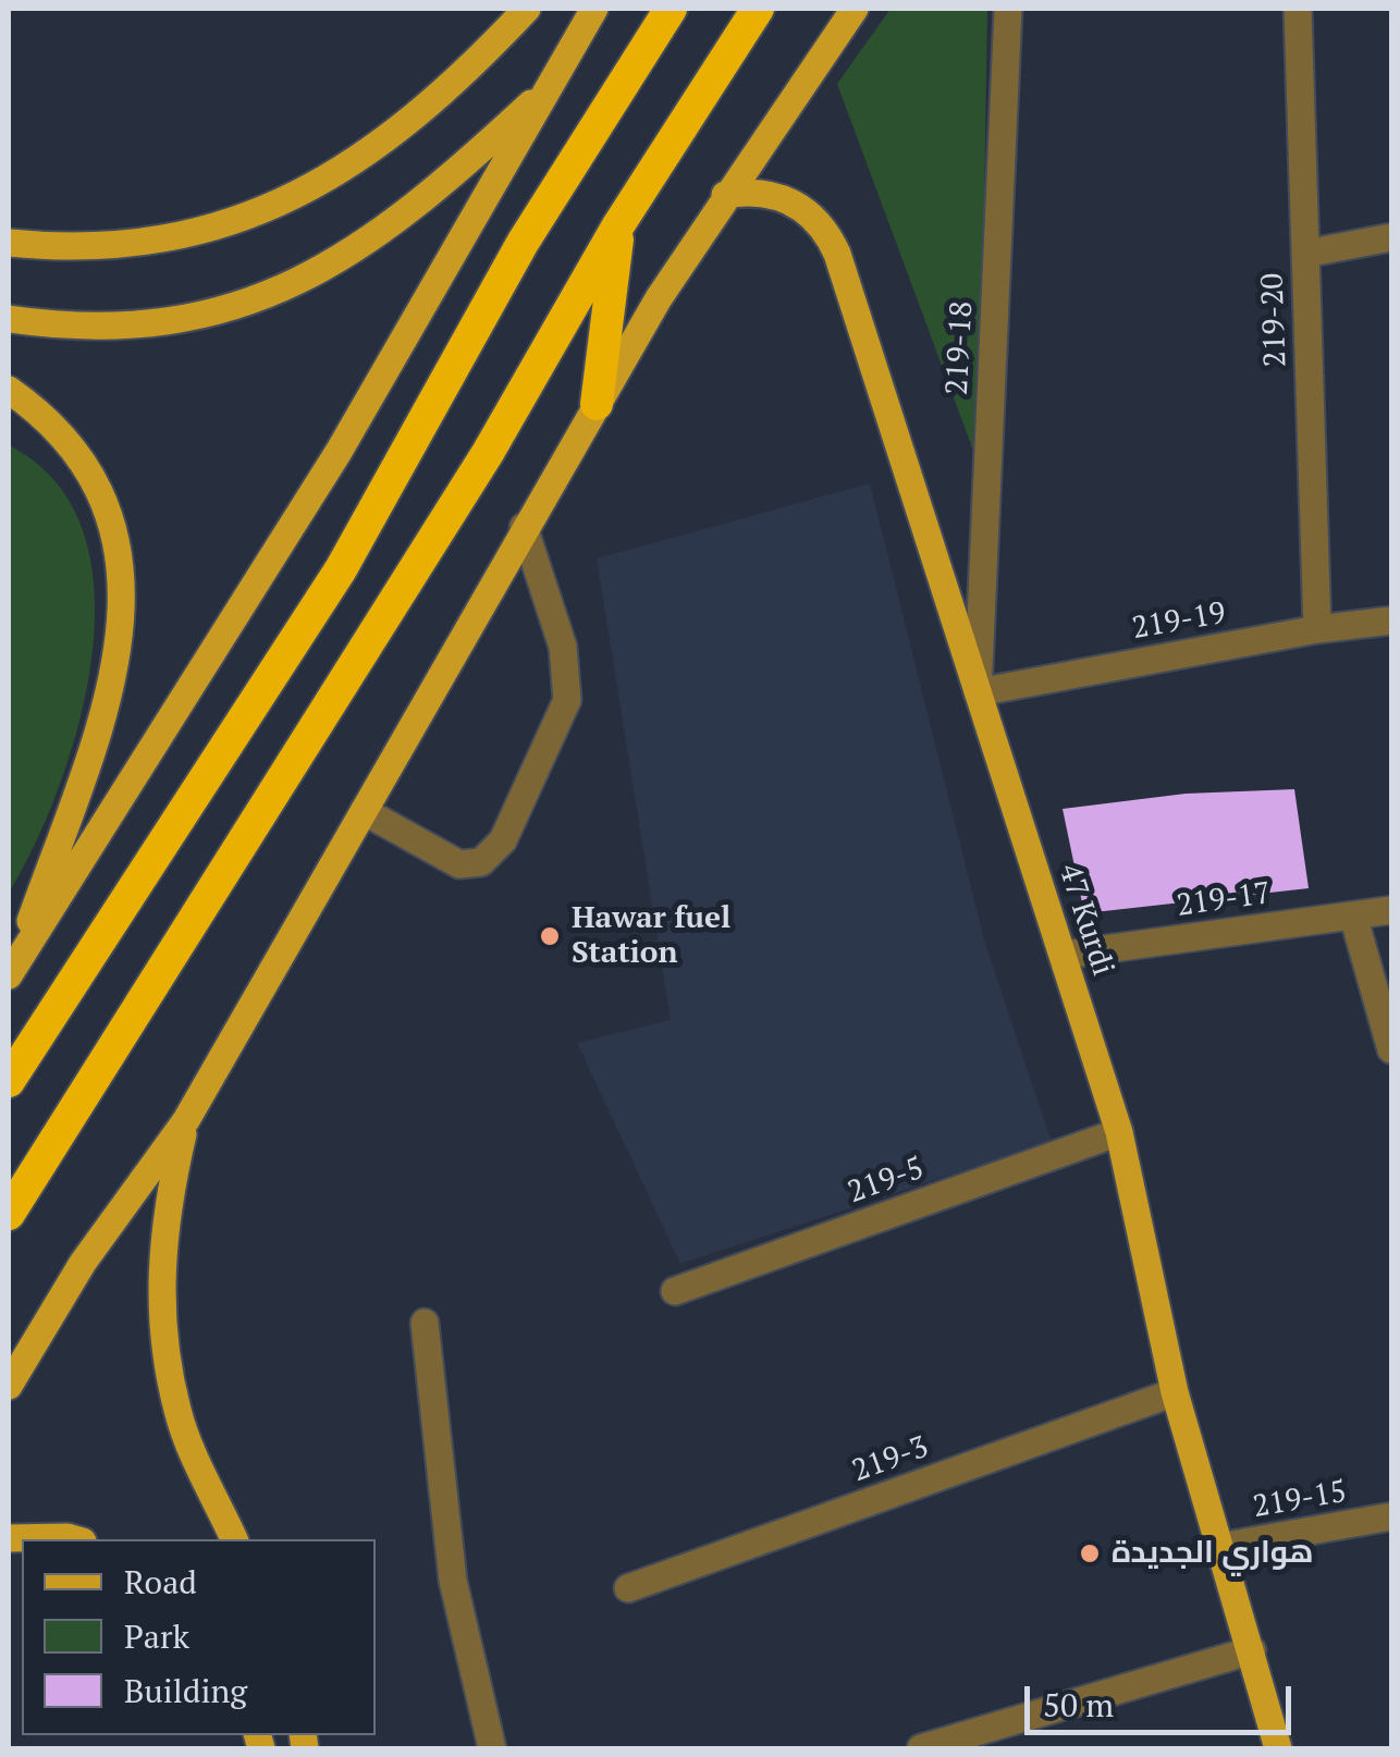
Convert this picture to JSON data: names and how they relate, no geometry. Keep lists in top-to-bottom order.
{
  "streets": {
    "main road": ["47 Kurdi"],
    "street": [
      "219-20",
      "219-18",
      "219-19",
      "219-17",
      "219-5",
      "219-3",
      "219-15"
    ]
  },
  "crossings": [
    ["219-20", "219-19"],
    ["219-18", "219-19"],
    ["219-18", "47 Kurdi"],
    ["219-19", "47 Kurdi"],
    ["219-17", "47 Kurdi"],
    ["47 Kurdi", "219-5"],
    ["47 Kurdi", "219-3"],
    ["47 Kurdi", "219-15"]
  ],
  "places": ["Hawar fuel Station", "هواري الجديدة"],
  "legend": ["Road", "Park", "Building"],
  "scale_bar": "50 m"
}
